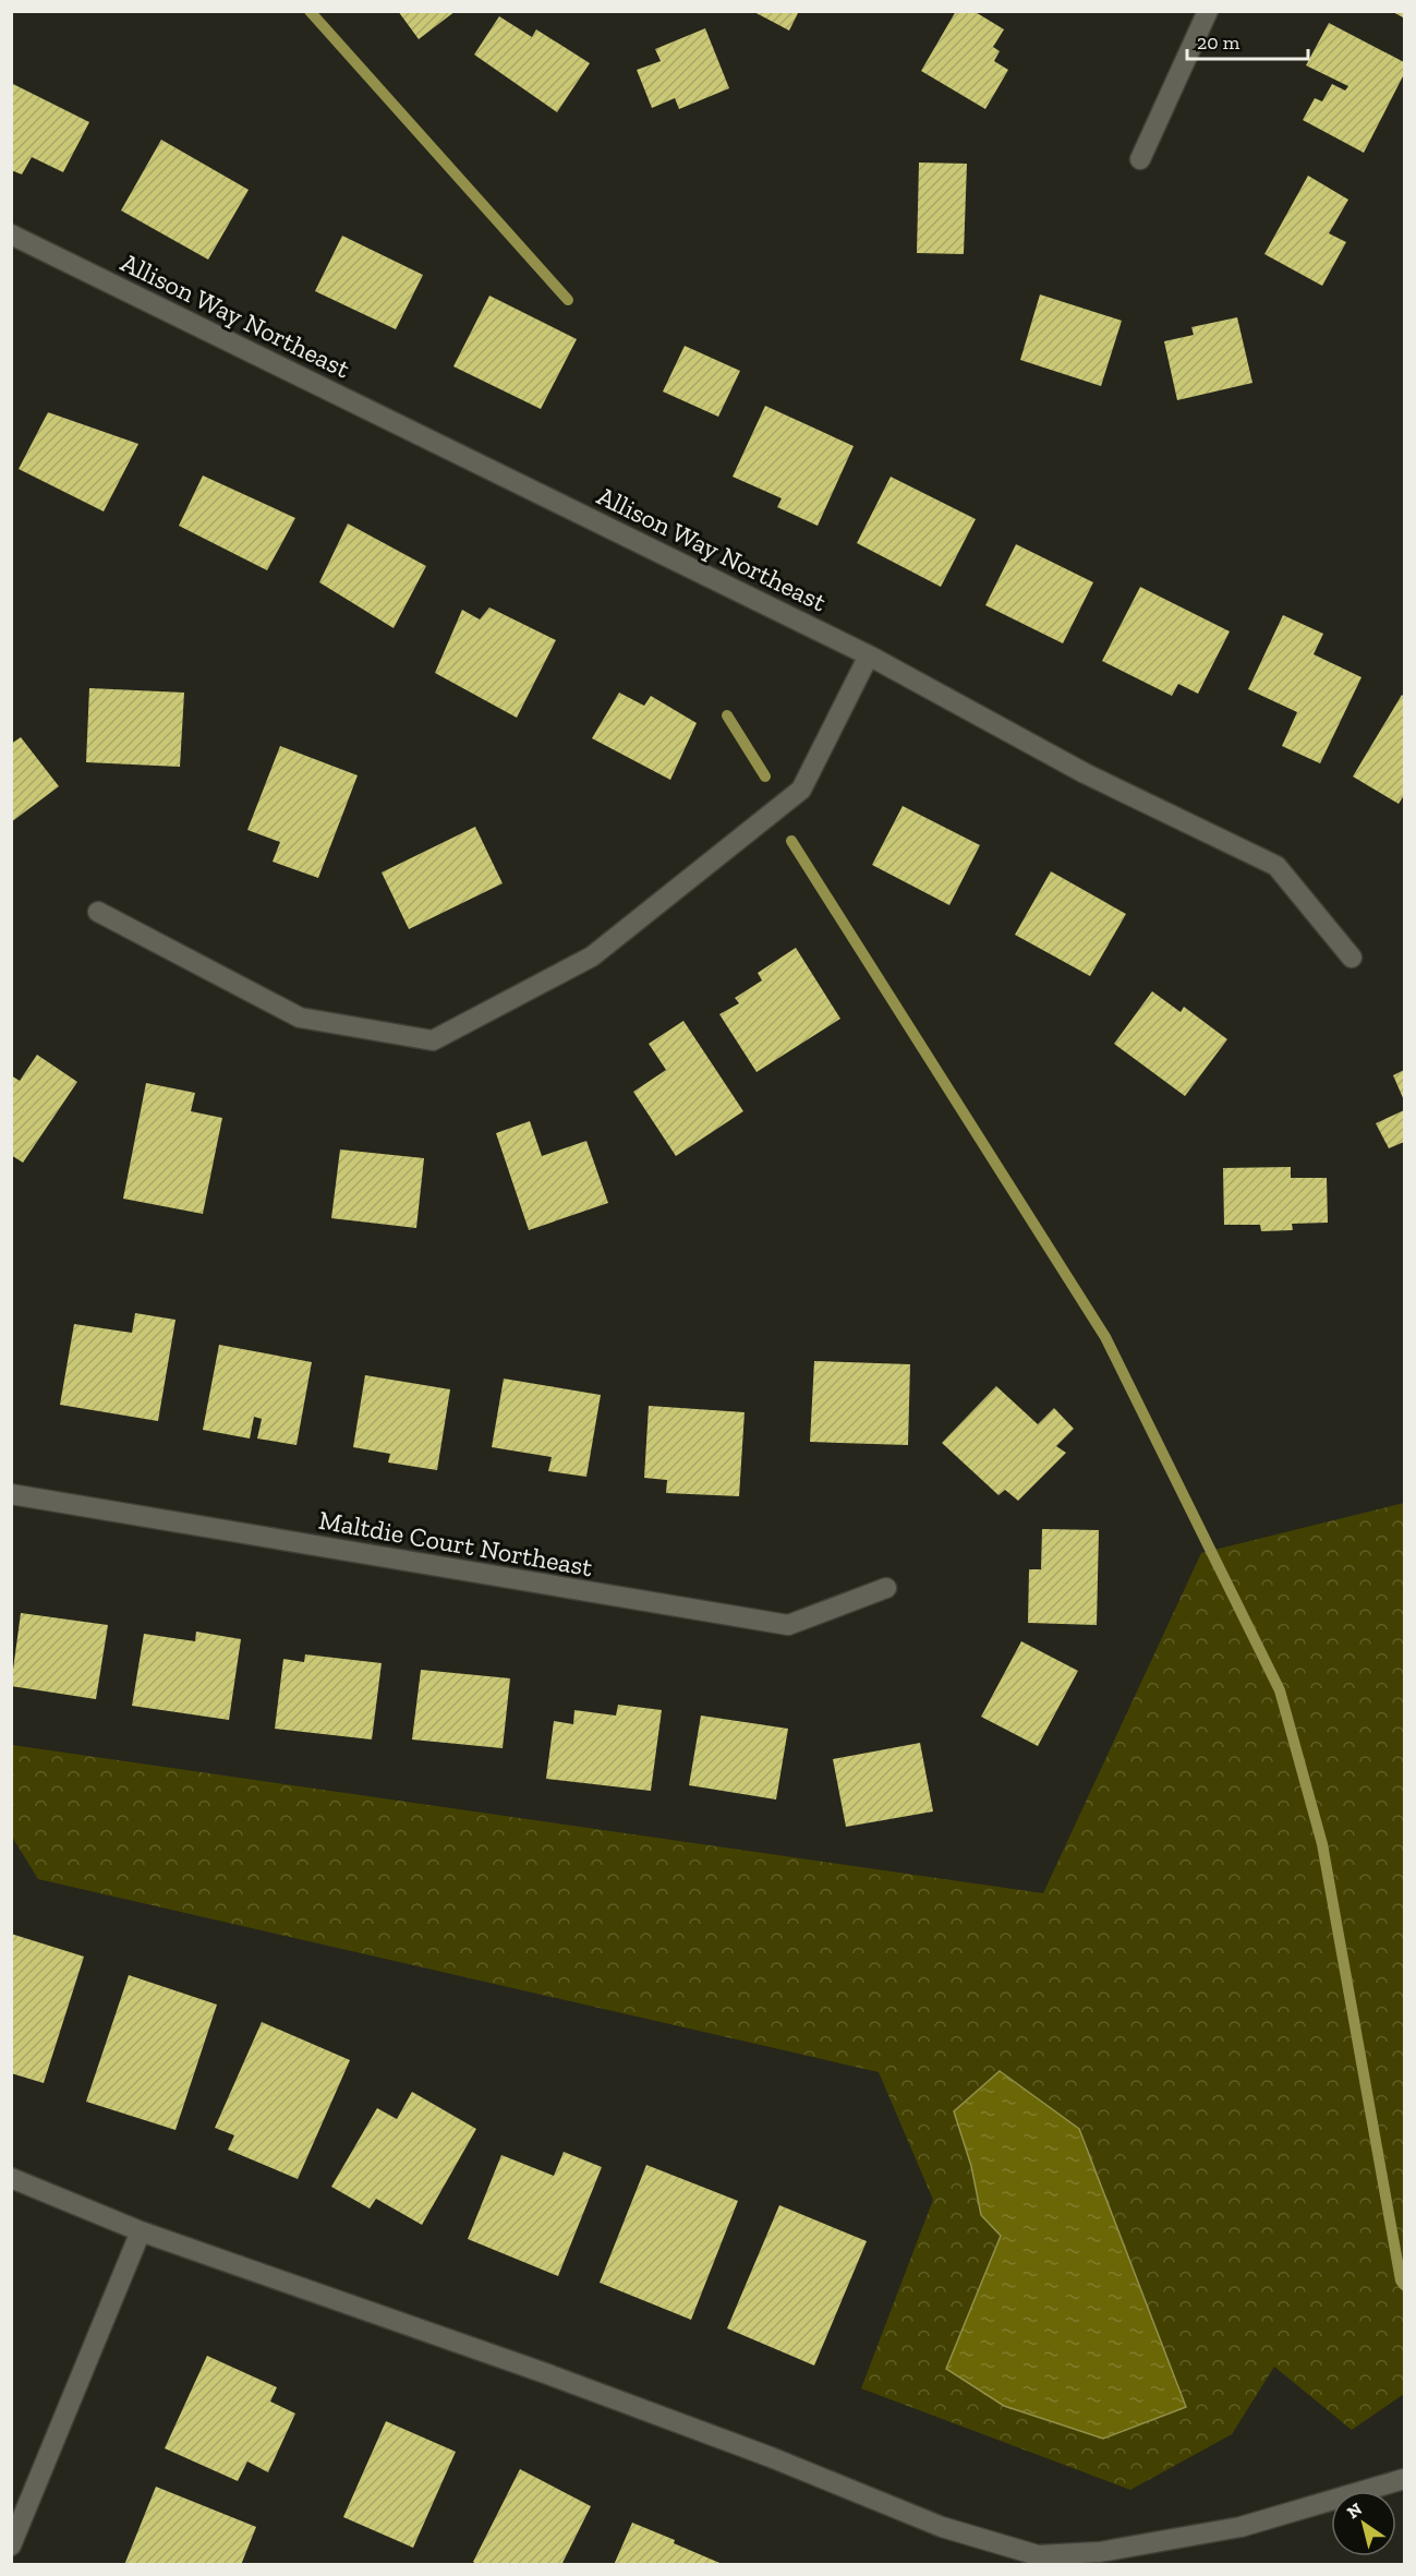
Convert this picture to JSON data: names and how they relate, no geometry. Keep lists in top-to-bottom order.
{
  "streets": {
    "street": ["Allison Way Northeast", "Maltdie Court Northeast"]
  },
  "scale_bar": "20 m",
  "north": "top left"
}
